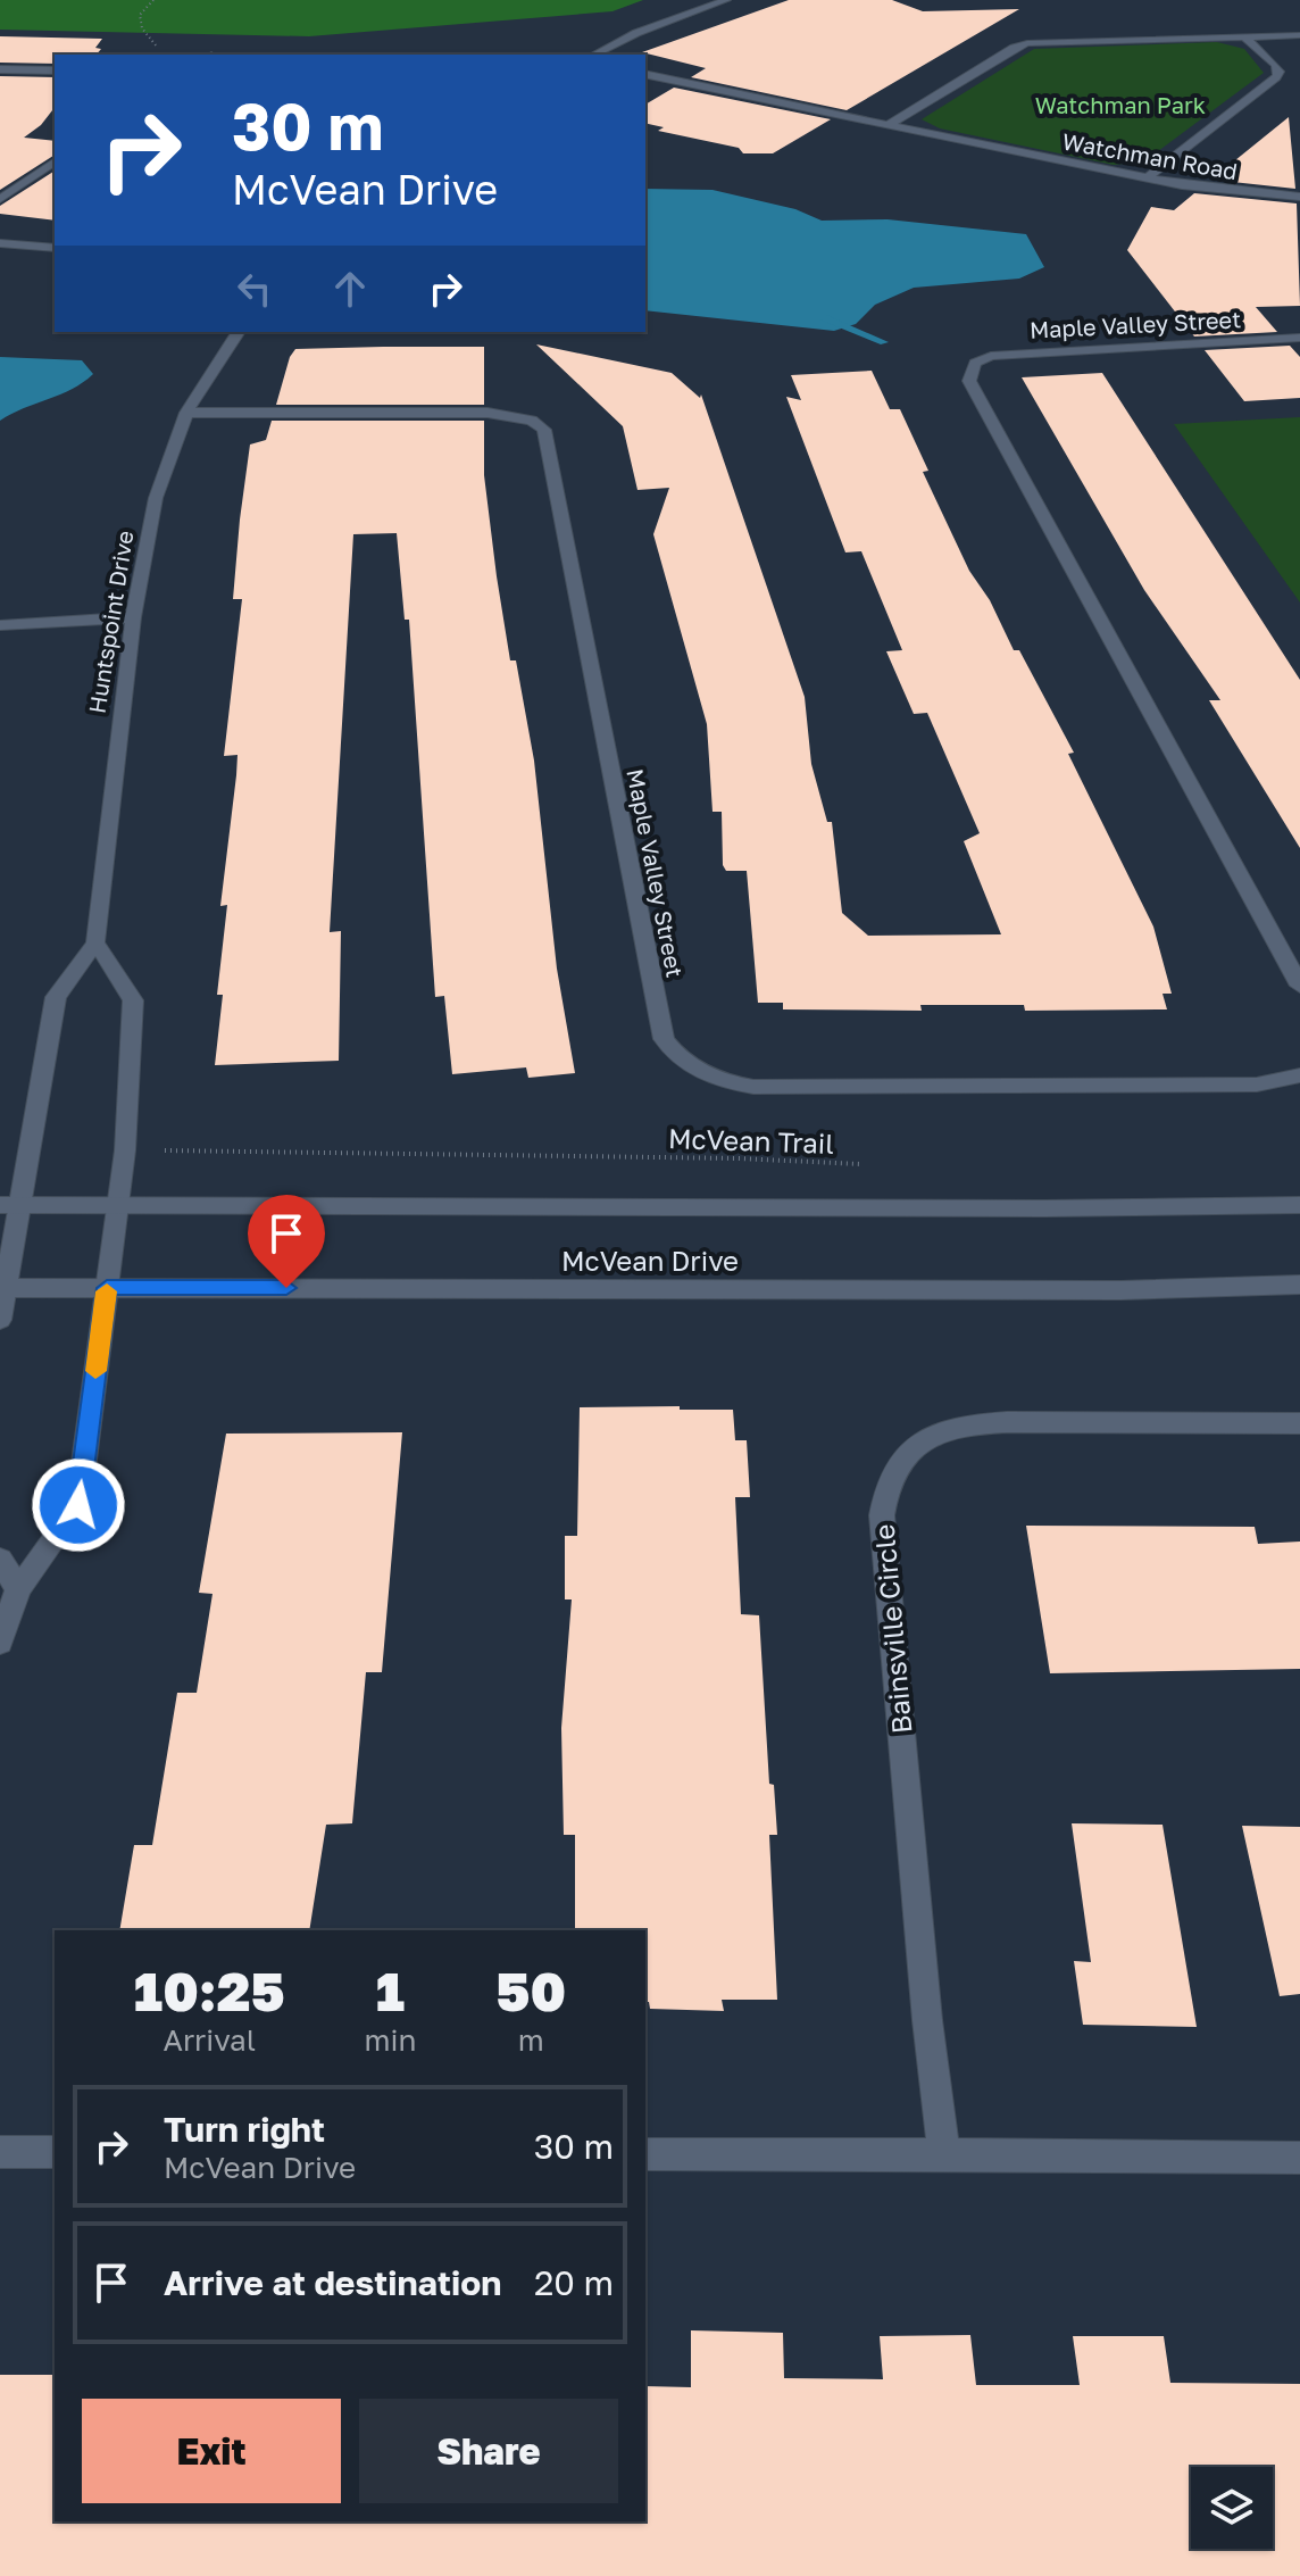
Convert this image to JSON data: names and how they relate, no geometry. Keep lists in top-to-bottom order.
{
  "streets": {
    "street": [
      "Watchman Road",
      "Maple Valley Street",
      "Huntspoint Drive",
      "McVean Drive",
      "Bainsville Circle"
    ],
    "path": ["McVean Trail"]
  },
  "crossings": [
    ["Maple Valley Street", "Huntspoint Drive"],
    ["Huntspoint Drive", "McVean Drive"]
  ],
  "parks": ["Watchman Park"],
  "page": {
    "turn": ["30 m", "McVean Drive"],
    "eta": [
      "10:25",
      "Arrival",
      "1",
      "min",
      "50",
      "m"
    ],
    "list": [
      {
        "name": "Turn right",
        "note": "McVean Drive",
        "value": "30 m"
      },
      {
        "name": "Arrive at destination",
        "value": "20 m"
      }
    ],
    "buttons": ["Exit", "Share"]
  }
}
